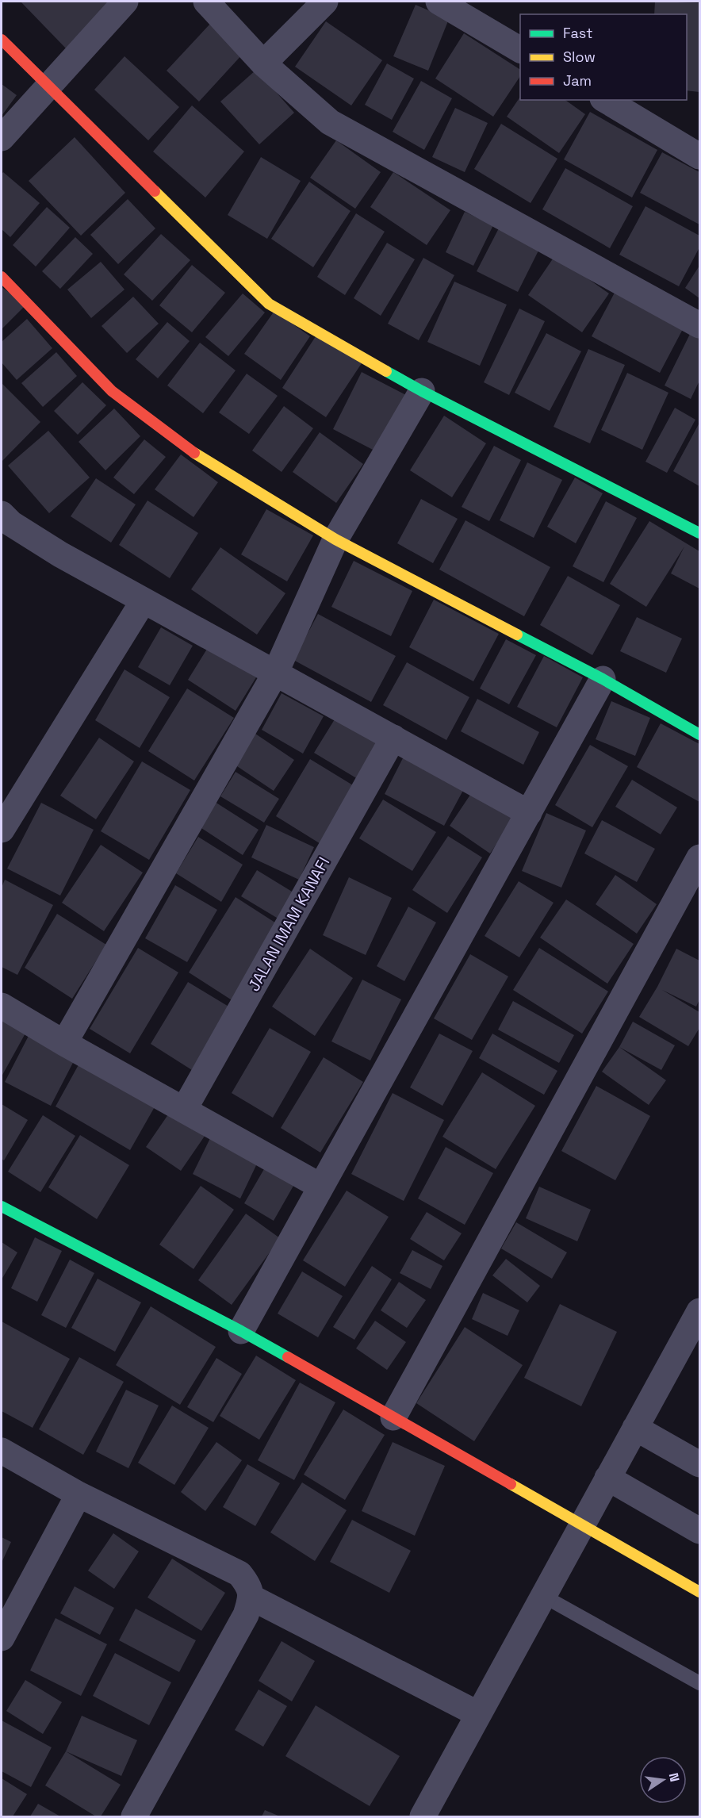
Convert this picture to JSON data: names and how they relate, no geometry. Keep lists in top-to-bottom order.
{
  "streets": {
    "street": ["JALAN IMAM KANAFI"]
  },
  "legend": ["Fast", "Slow", "Jam"],
  "north": "right"
}
